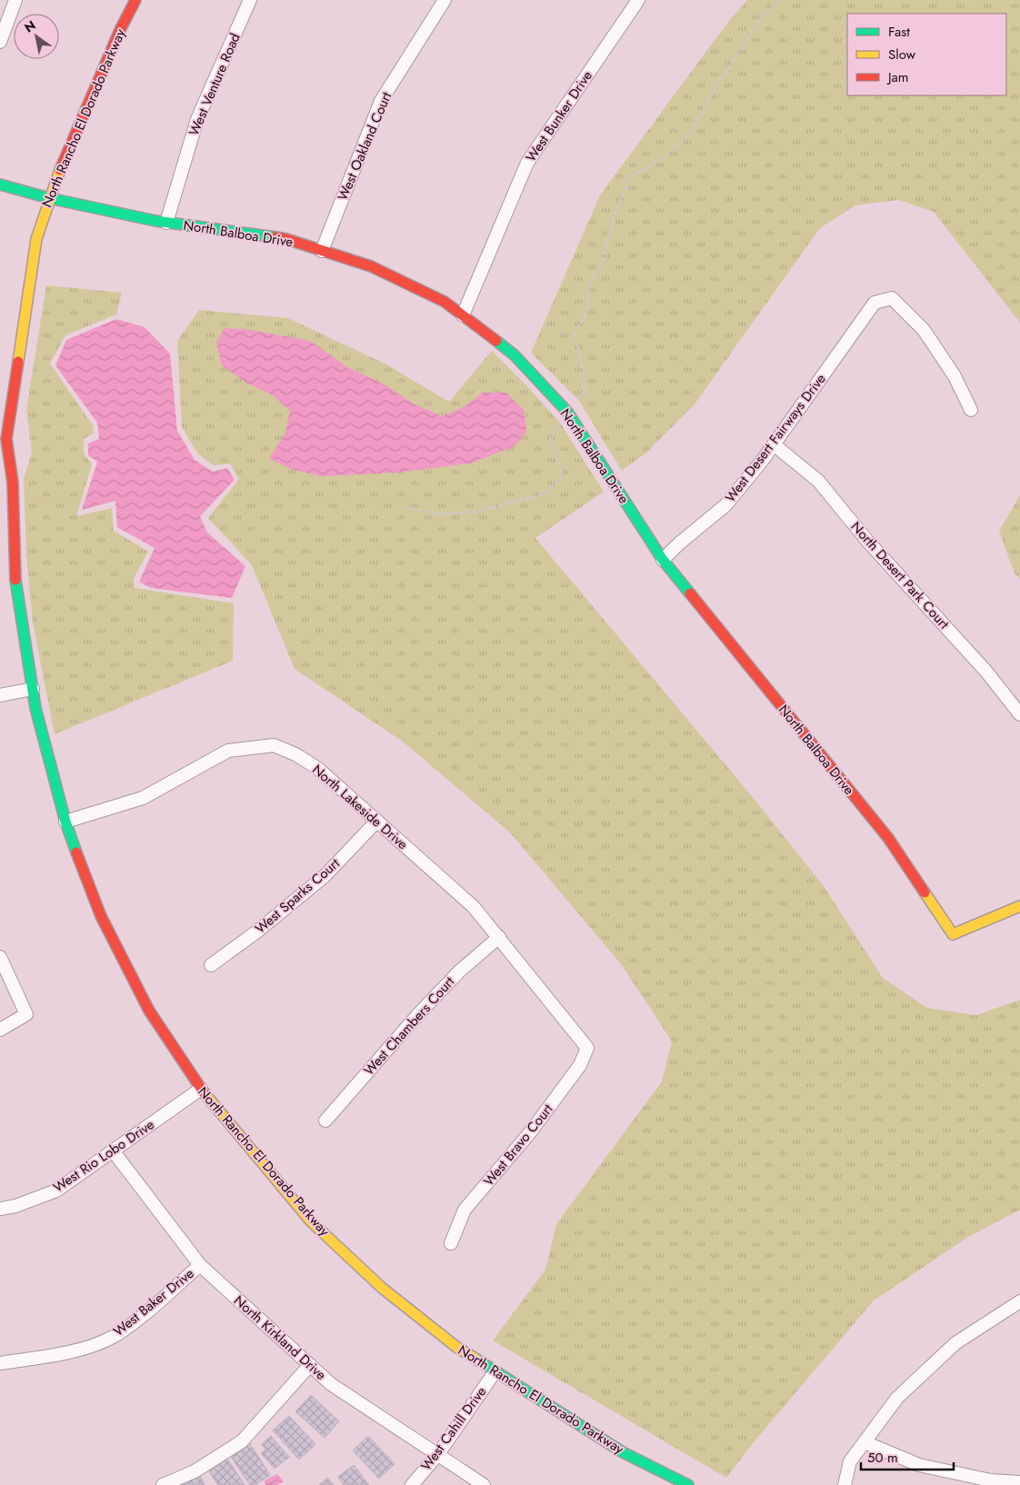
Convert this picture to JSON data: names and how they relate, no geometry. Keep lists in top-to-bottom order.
{
  "streets": {
    "street": [
      "West Venture Road",
      "West Bunker Drive",
      "North Rancho El Dorado Parkway",
      "West Oakland Court",
      "North Balboa Drive",
      "West Desert Fairways Drive",
      "North Desert Park Court",
      "North Lakeside Drive",
      "West Sparks Court",
      "West Chambers Court",
      "West Bravo Court",
      "West Rio Lobo Drive",
      "West Baker Drive",
      "North Kirkland Drive",
      "West Cahill Drive"
    ]
  },
  "crossings": [
    ["West Venture Road", "North Balboa Drive"],
    ["West Bunker Drive", "North Balboa Drive"],
    ["North Rancho El Dorado Parkway", "North Balboa Drive"],
    ["North Rancho El Dorado Parkway", "North Lakeside Drive"],
    ["North Rancho El Dorado Parkway", "West Rio Lobo Drive"],
    ["North Rancho El Dorado Parkway", "West Cahill Drive"],
    ["West Oakland Court", "North Balboa Drive"],
    ["North Balboa Drive", "West Desert Fairways Drive"],
    ["West Desert Fairways Drive", "North Desert Park Court"],
    ["North Lakeside Drive", "West Sparks Court"],
    ["North Lakeside Drive", "West Chambers Court"],
    ["North Lakeside Drive", "West Bravo Court"],
    ["West Rio Lobo Drive", "North Kirkland Drive"],
    ["West Baker Drive", "North Kirkland Drive"],
    ["North Kirkland Drive", "West Cahill Drive"]
  ],
  "legend": ["Fast", "Slow", "Jam"],
  "scale_bar": "50 m",
  "north": "top left"
}
